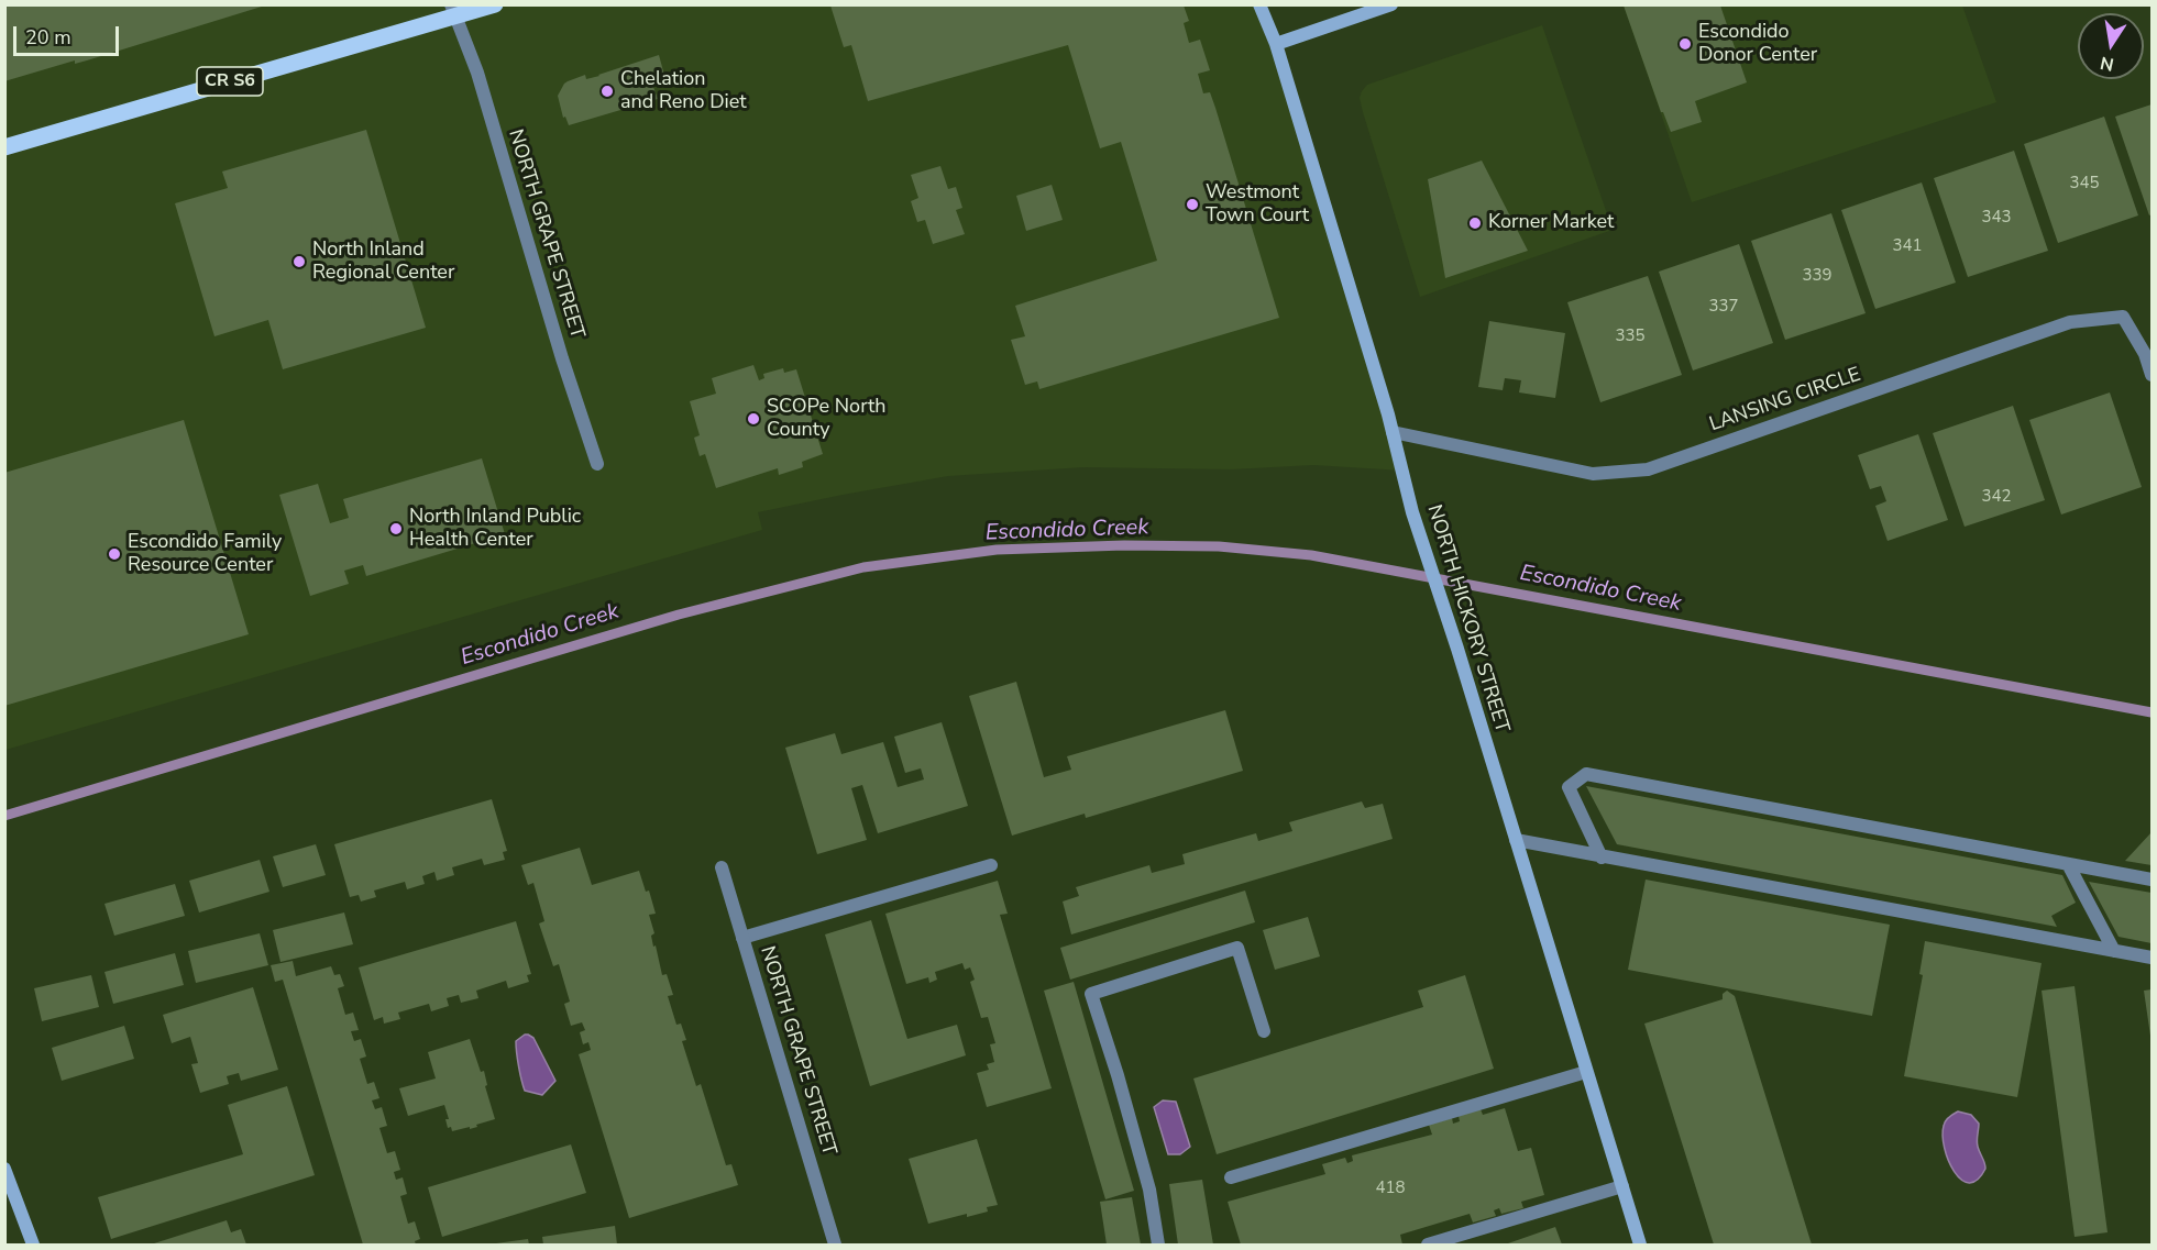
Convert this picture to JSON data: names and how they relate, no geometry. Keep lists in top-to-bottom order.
{
  "streets": {
    "main road": ["CR S6"],
    "street": ["NORTH GRAPE STREET", "LANSING CIRCLE", "NORTH HICKORY STREET"]
  },
  "crossings": [
    ["CR S6", "NORTH GRAPE STREET"],
    ["LANSING CIRCLE", "NORTH HICKORY STREET"]
  ],
  "water": ["Escondido Creek"],
  "places": [
    "Escondido Donor Center",
    "Chelation and Reno Diet",
    "Westmont Town Court",
    "Korner Market",
    "North Inland Regional Center",
    "SCOPe North County",
    "North Inland Public Health Center",
    "Escondido Family Resource Center"
  ],
  "house_numbers": [
    "345",
    "343",
    "341",
    "339",
    "337",
    "335",
    "342",
    "418"
  ],
  "scale_bar": "20 m",
  "north": "bottom"
}
